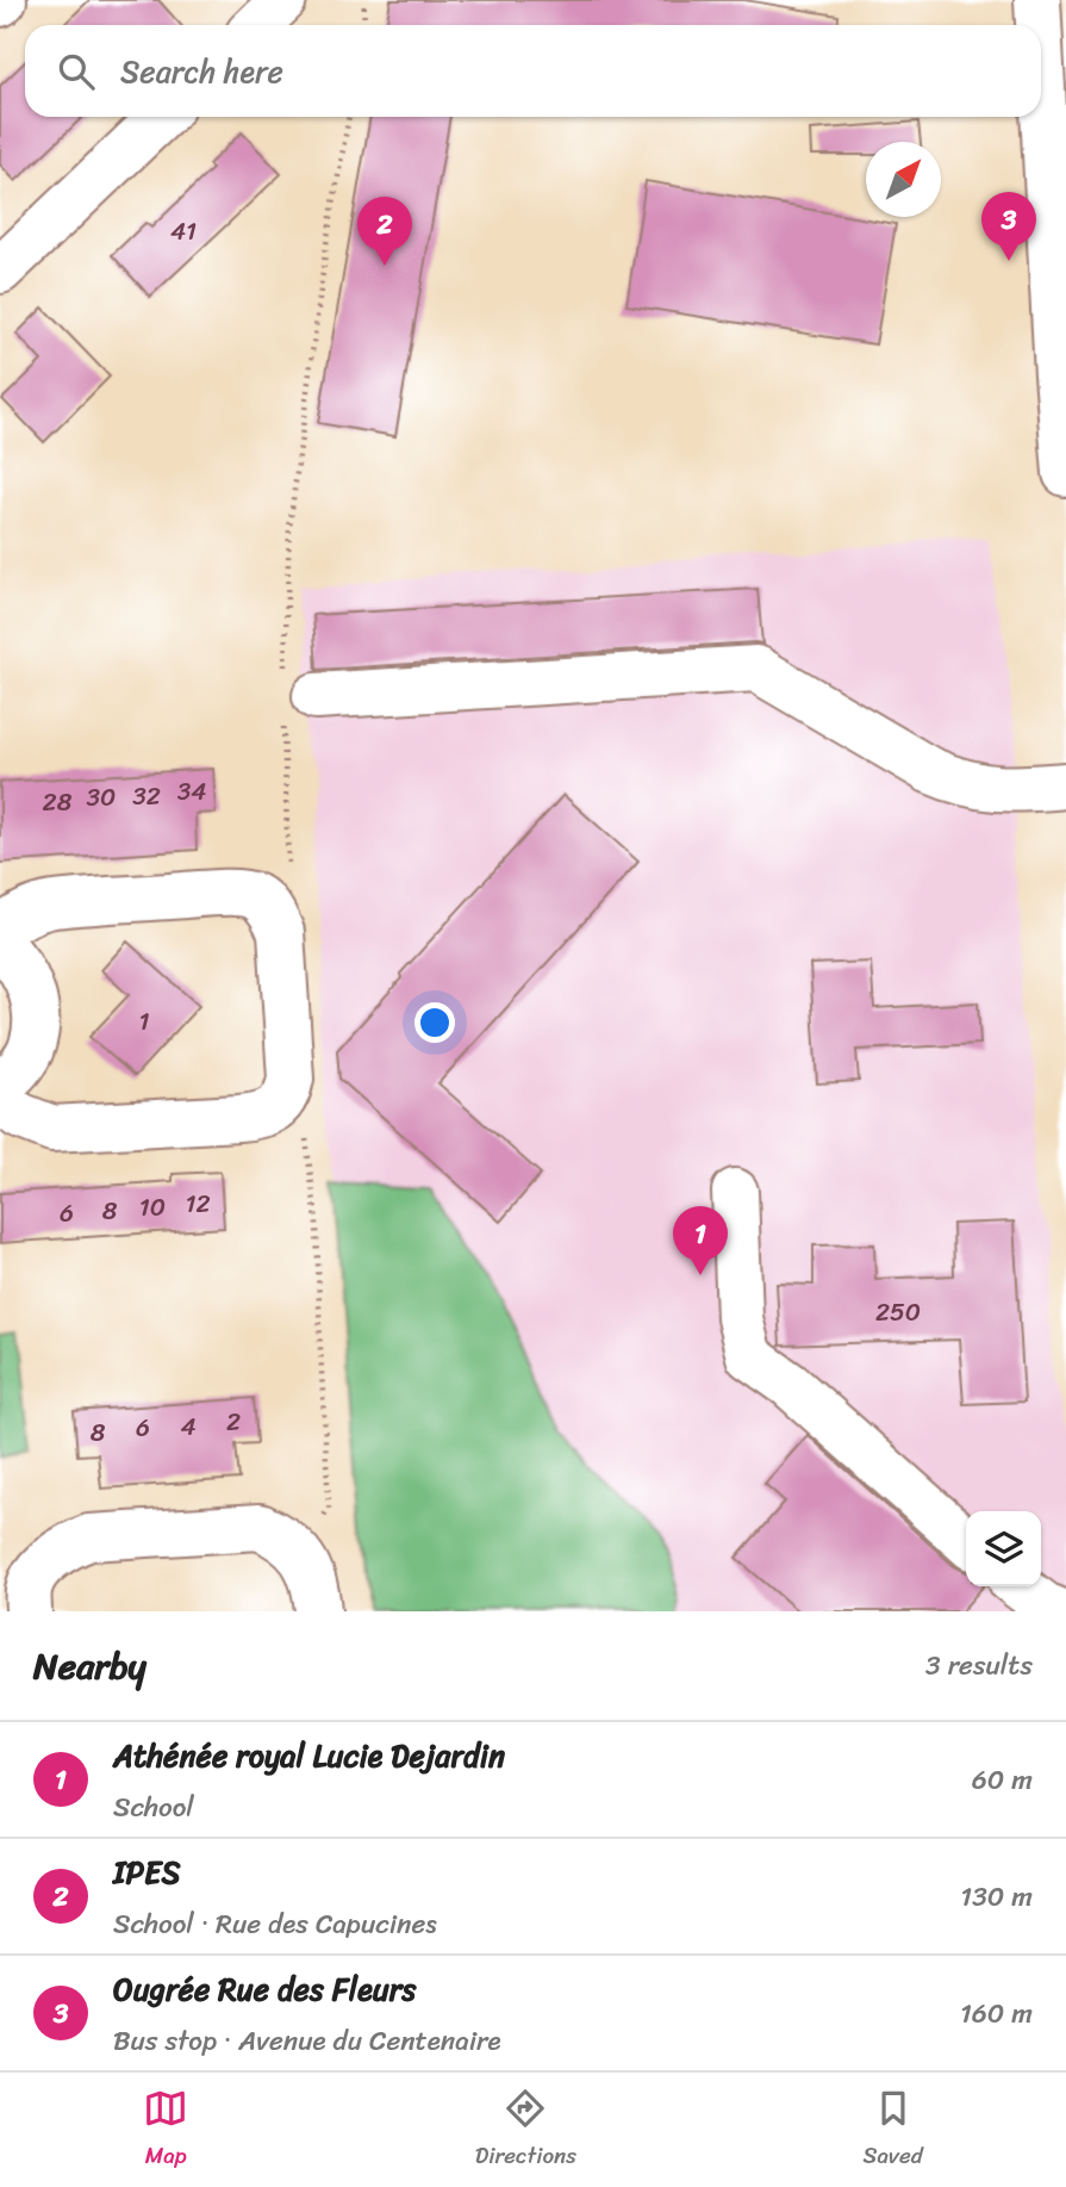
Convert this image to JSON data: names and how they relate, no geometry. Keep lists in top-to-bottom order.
{
  "house_numbers": [
    "41",
    "34",
    "32",
    "30",
    "28",
    "1",
    "12",
    "10",
    "8",
    "6",
    "250",
    "2",
    "4",
    "6",
    "8"
  ],
  "north": "top right",
  "page": {
    "search": "Search here",
    "pins": ["3", "2", "1"],
    "heading": ["Nearby", "3 results"],
    "list": [
      {
        "mark": "1",
        "name": "Athénée royal Lucie Dejardin",
        "note": "School",
        "value": "60 m"
      },
      {
        "mark": "2",
        "name": "IPES",
        "note": "School · Rue des Capucines",
        "value": "130 m"
      },
      {
        "mark": "3",
        "name": "Ougrée Rue des Fleurs",
        "note": "Bus stop · Avenue du Centenaire",
        "value": "160 m"
      }
    ],
    "nav": ["Map", "Directions", "Saved"]
  }
}
